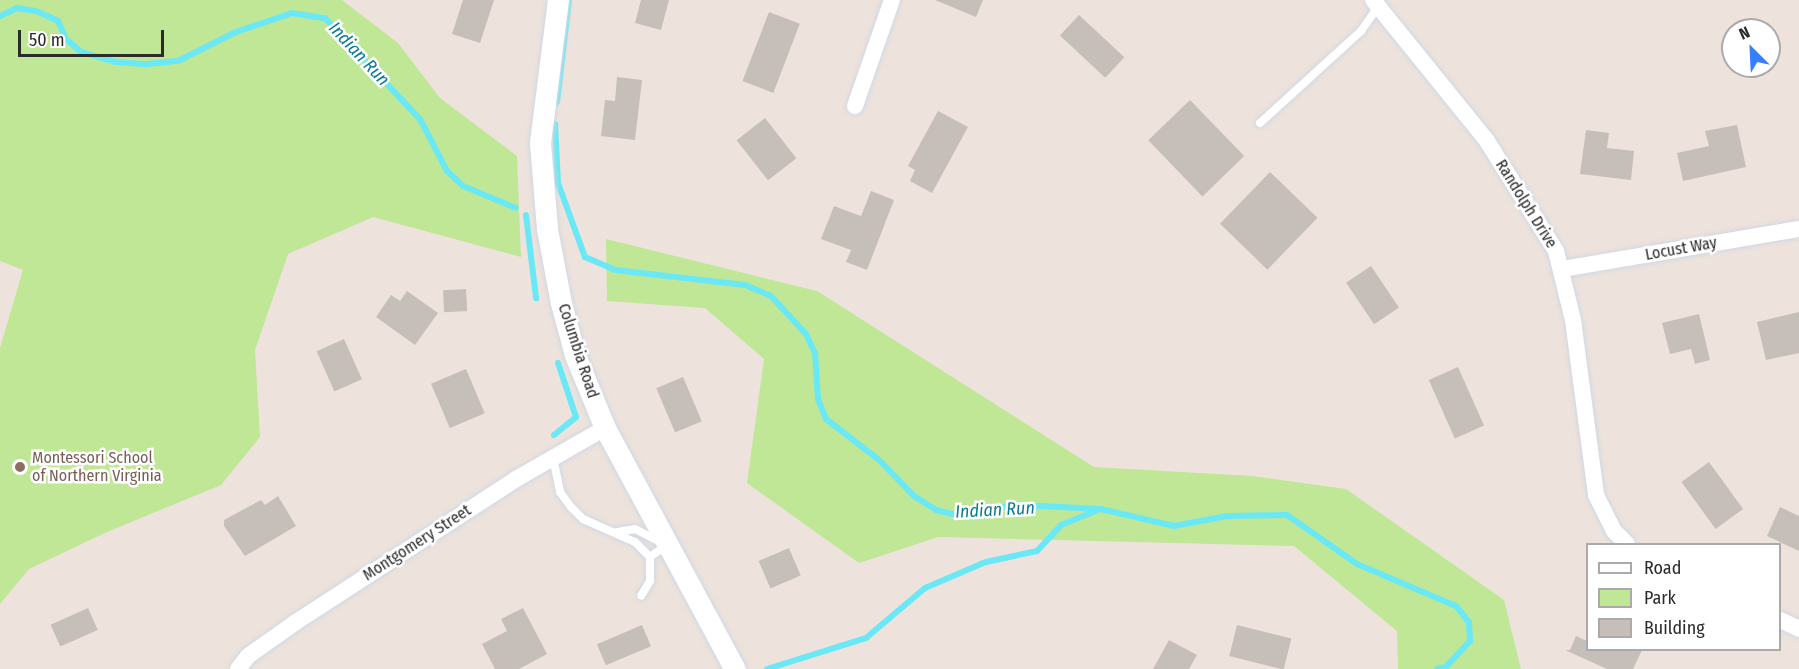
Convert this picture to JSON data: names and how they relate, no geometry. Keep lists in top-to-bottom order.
{
  "streets": {
    "street": [
      "Randolph Drive",
      "Locust Way",
      "Columbia Road",
      "Montgomery Street"
    ]
  },
  "crossings": [
    ["Randolph Drive", "Locust Way"],
    ["Columbia Road", "Montgomery Street"]
  ],
  "water": ["Indian Run"],
  "places": ["Montessori School of Northern Virginia"],
  "legend": ["Road", "Park", "Building"],
  "scale_bar": "50 m",
  "north": "top left"
}
